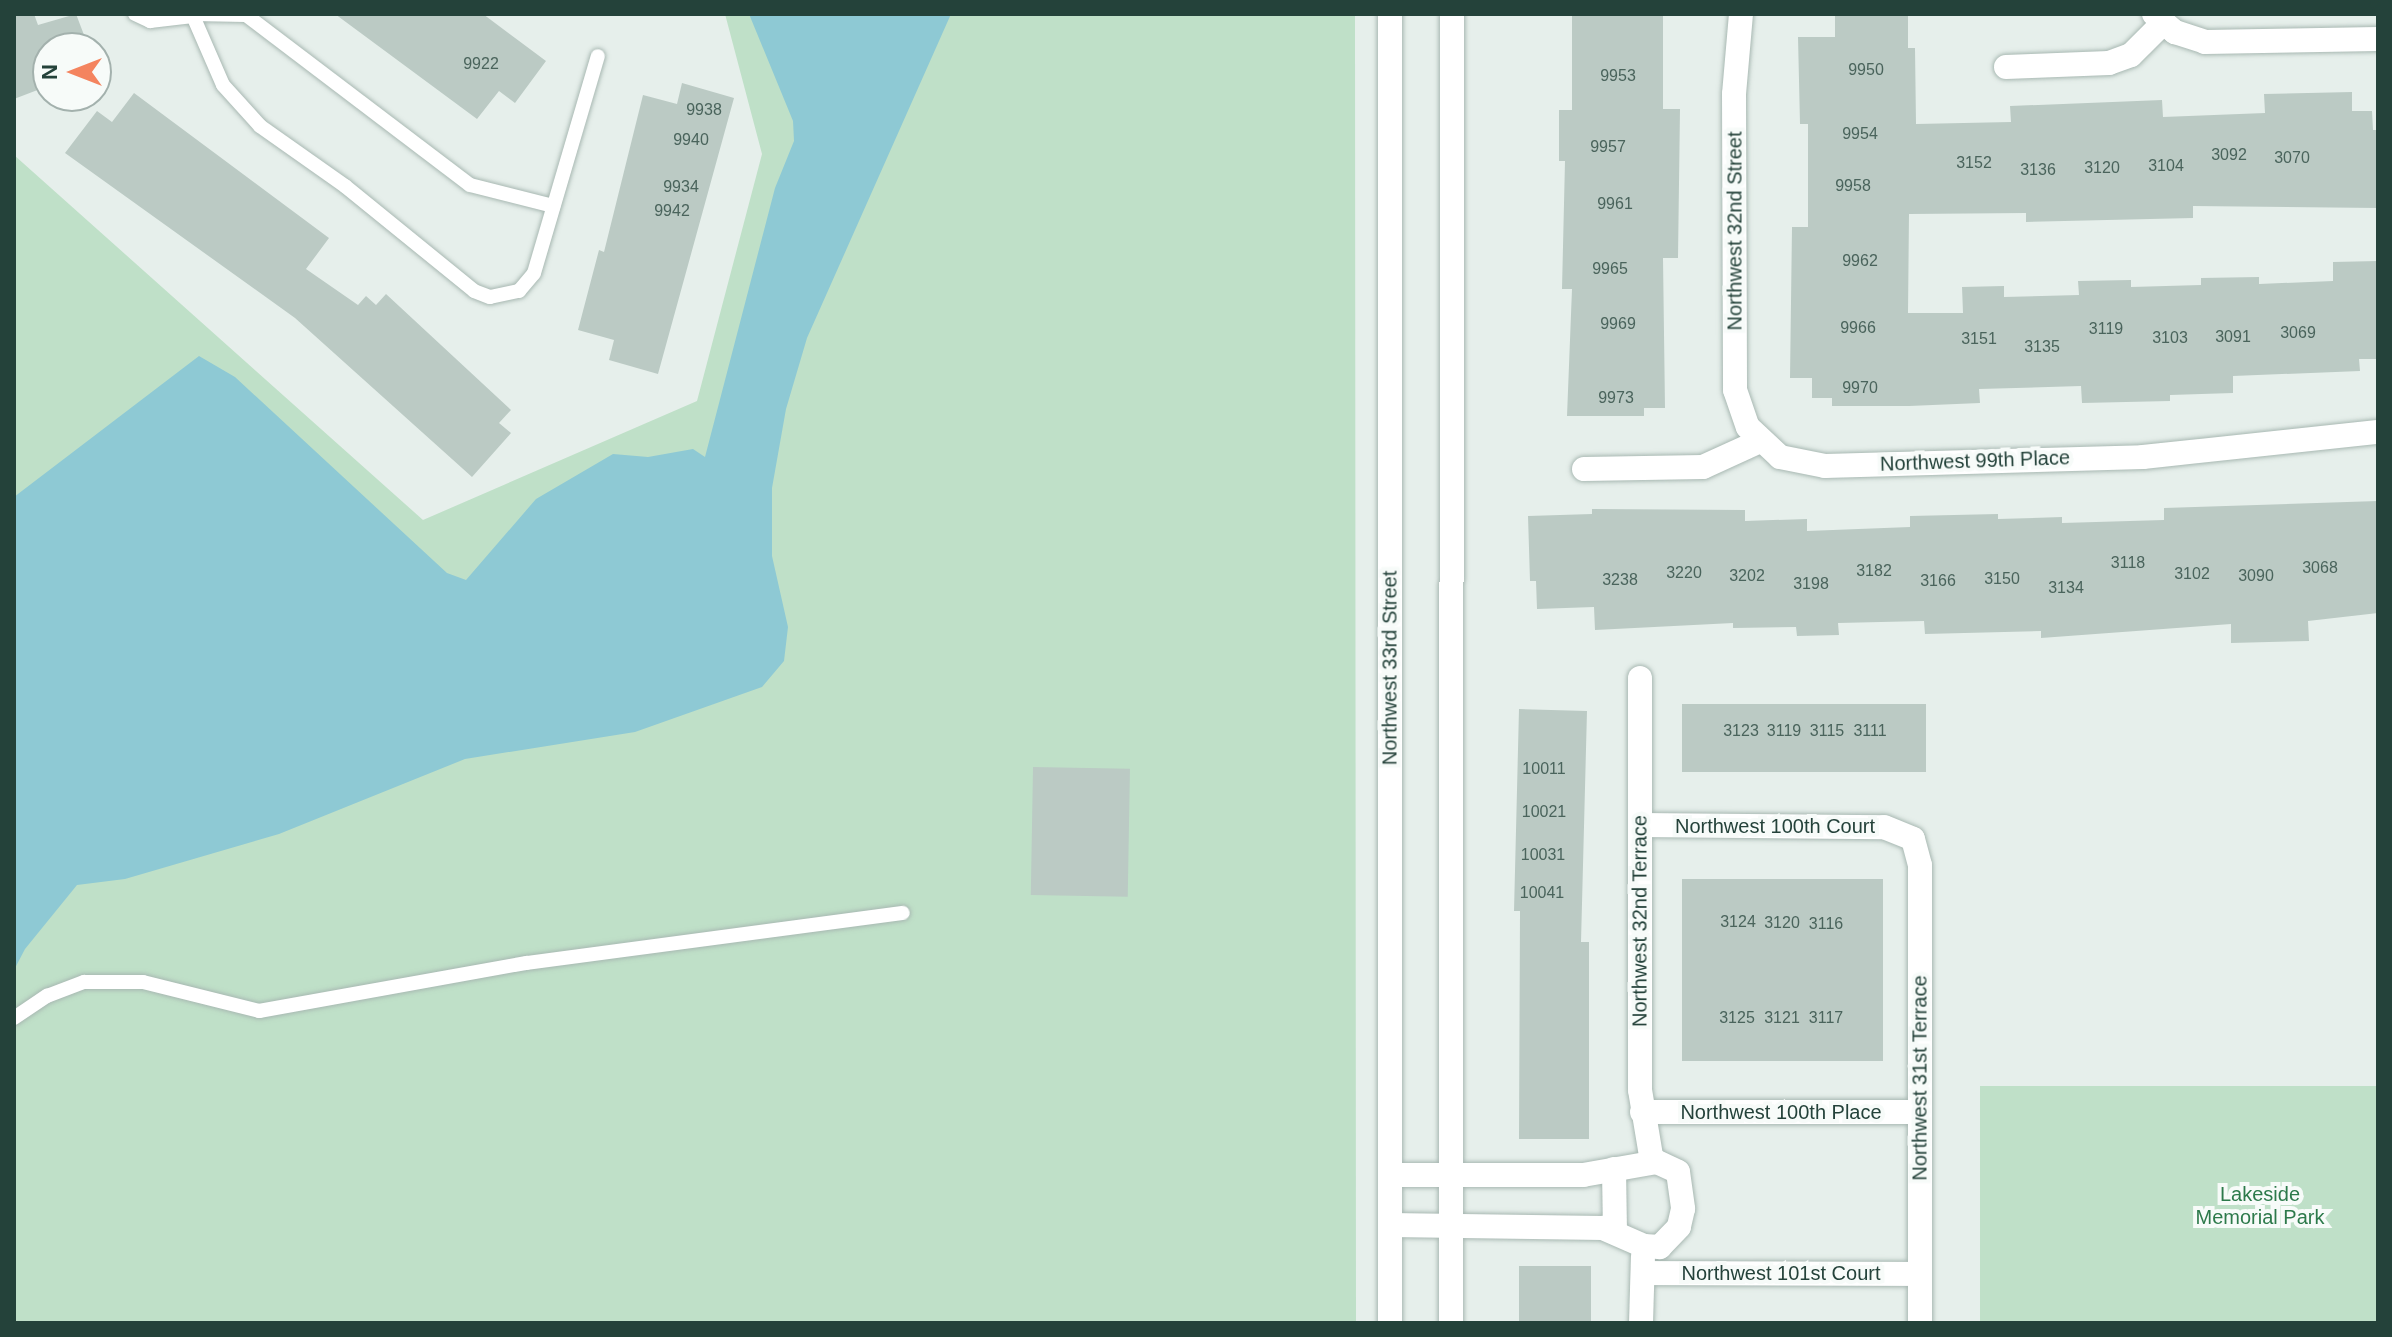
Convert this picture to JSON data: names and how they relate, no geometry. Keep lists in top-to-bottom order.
{
  "streets": {
    "street": [
      "Northwest 32nd Street",
      "Northwest 99th Place",
      "Northwest 33rd Street",
      "Northwest 100th Court",
      "Northwest 32nd Terrace",
      "Northwest 31st Terrace",
      "Northwest 100th Place",
      "Northwest 101st Court"
    ]
  },
  "crossings": [
    ["Northwest 32nd Street", "Northwest 99th Place"],
    ["Northwest 100th Court", "Northwest 32nd Terrace"],
    ["Northwest 100th Court", "Northwest 31st Terrace"],
    ["Northwest 32nd Terrace", "Northwest 100th Place"],
    ["Northwest 31st Terrace", "Northwest 100th Place"],
    ["Northwest 31st Terrace", "Northwest 101st Court"]
  ],
  "parks": ["Lakeside Memorial Park"],
  "house_numbers": [
    "9922",
    "9950",
    "9953",
    "9938",
    "9954",
    "9940",
    "9957",
    "3092",
    "3070",
    "3152",
    "3104",
    "3120",
    "3136",
    "9958",
    "9934",
    "9961",
    "9942",
    "9962",
    "9965",
    "9969",
    "9966",
    "3119",
    "3069",
    "3091",
    "3103",
    "3151",
    "3135",
    "9970",
    "9973",
    "3118",
    "3068",
    "3182",
    "3220",
    "3102",
    "3202",
    "3090",
    "3150",
    "3238",
    "3166",
    "3198",
    "3134",
    "3123",
    "3119",
    "3115",
    "3111",
    "10011",
    "10021",
    "10031",
    "10041",
    "3124",
    "3120",
    "3116",
    "3125",
    "3121",
    "3117"
  ],
  "north": "left"
}
